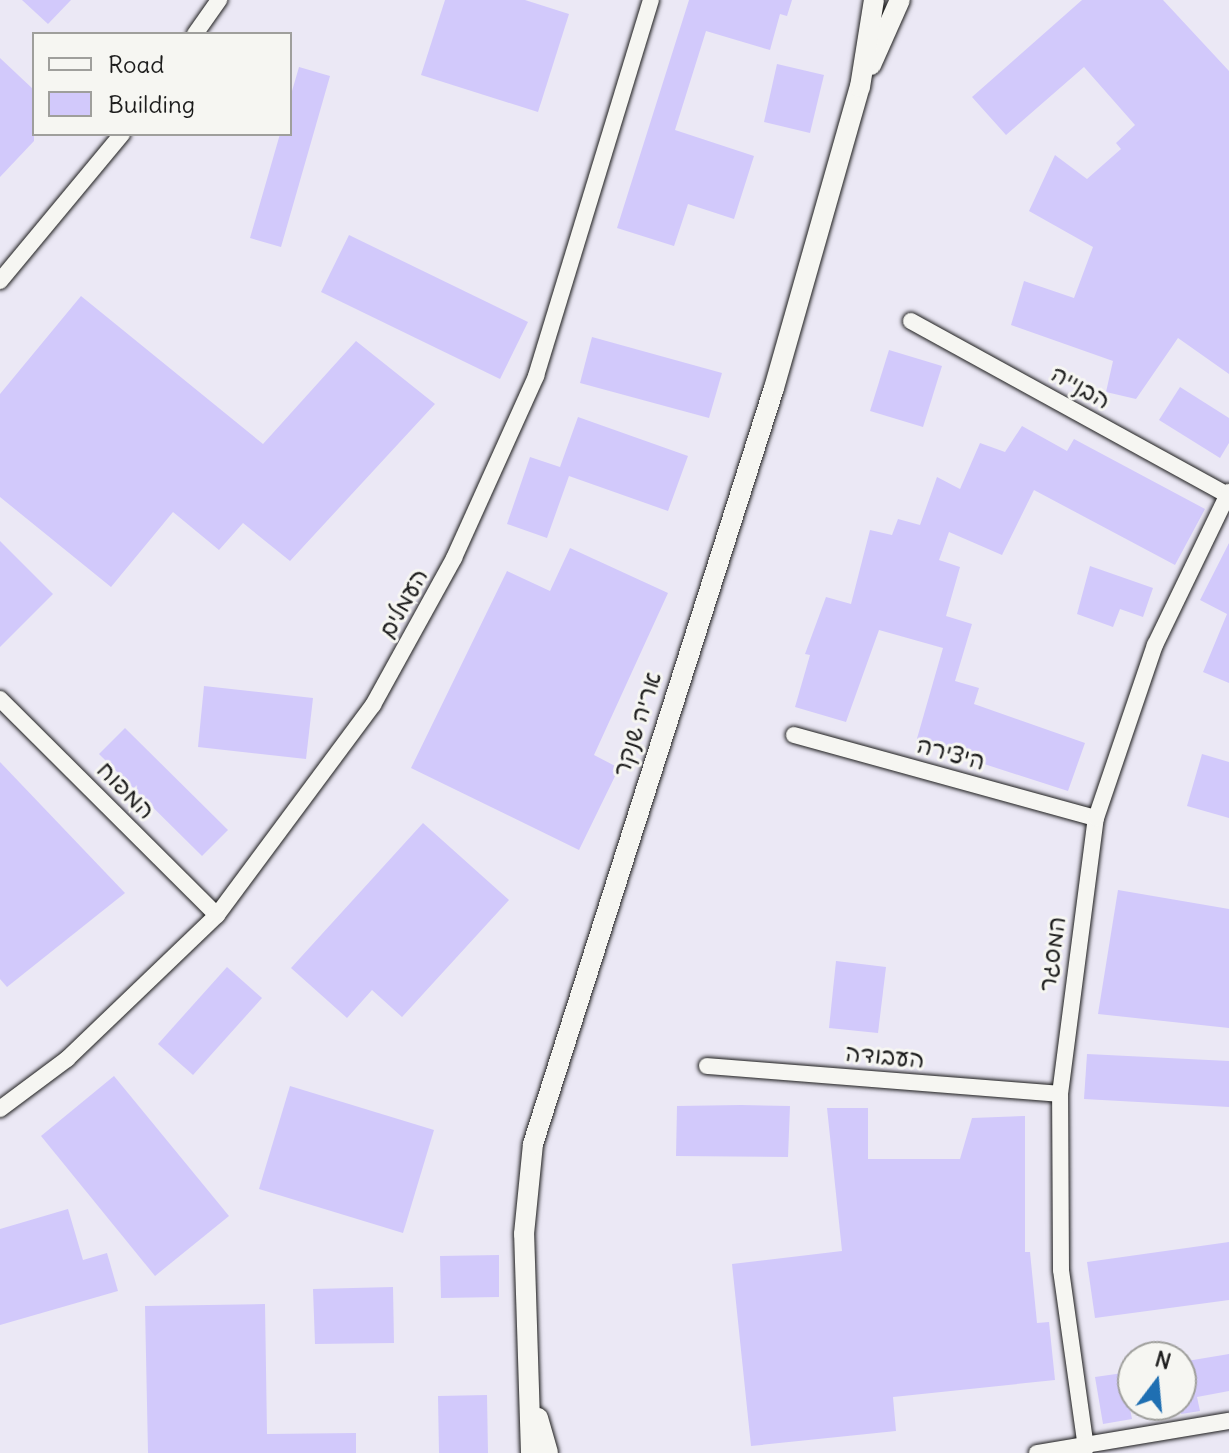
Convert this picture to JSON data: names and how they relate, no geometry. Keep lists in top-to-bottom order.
{
  "streets": {
    "street": [
      "הבנייה",
      "העמלים",
      "אריה שנקר",
      "היצירה",
      "המפוח",
      "המסגר",
      "העבודה"
    ]
  },
  "crossings": [
    ["הבנייה", "המסגר"],
    ["העמלים", "המפוח"],
    ["היצירה", "המסגר"],
    ["המסגר", "העבודה"]
  ],
  "legend": ["Road", "Building"],
  "north": "top"
}
